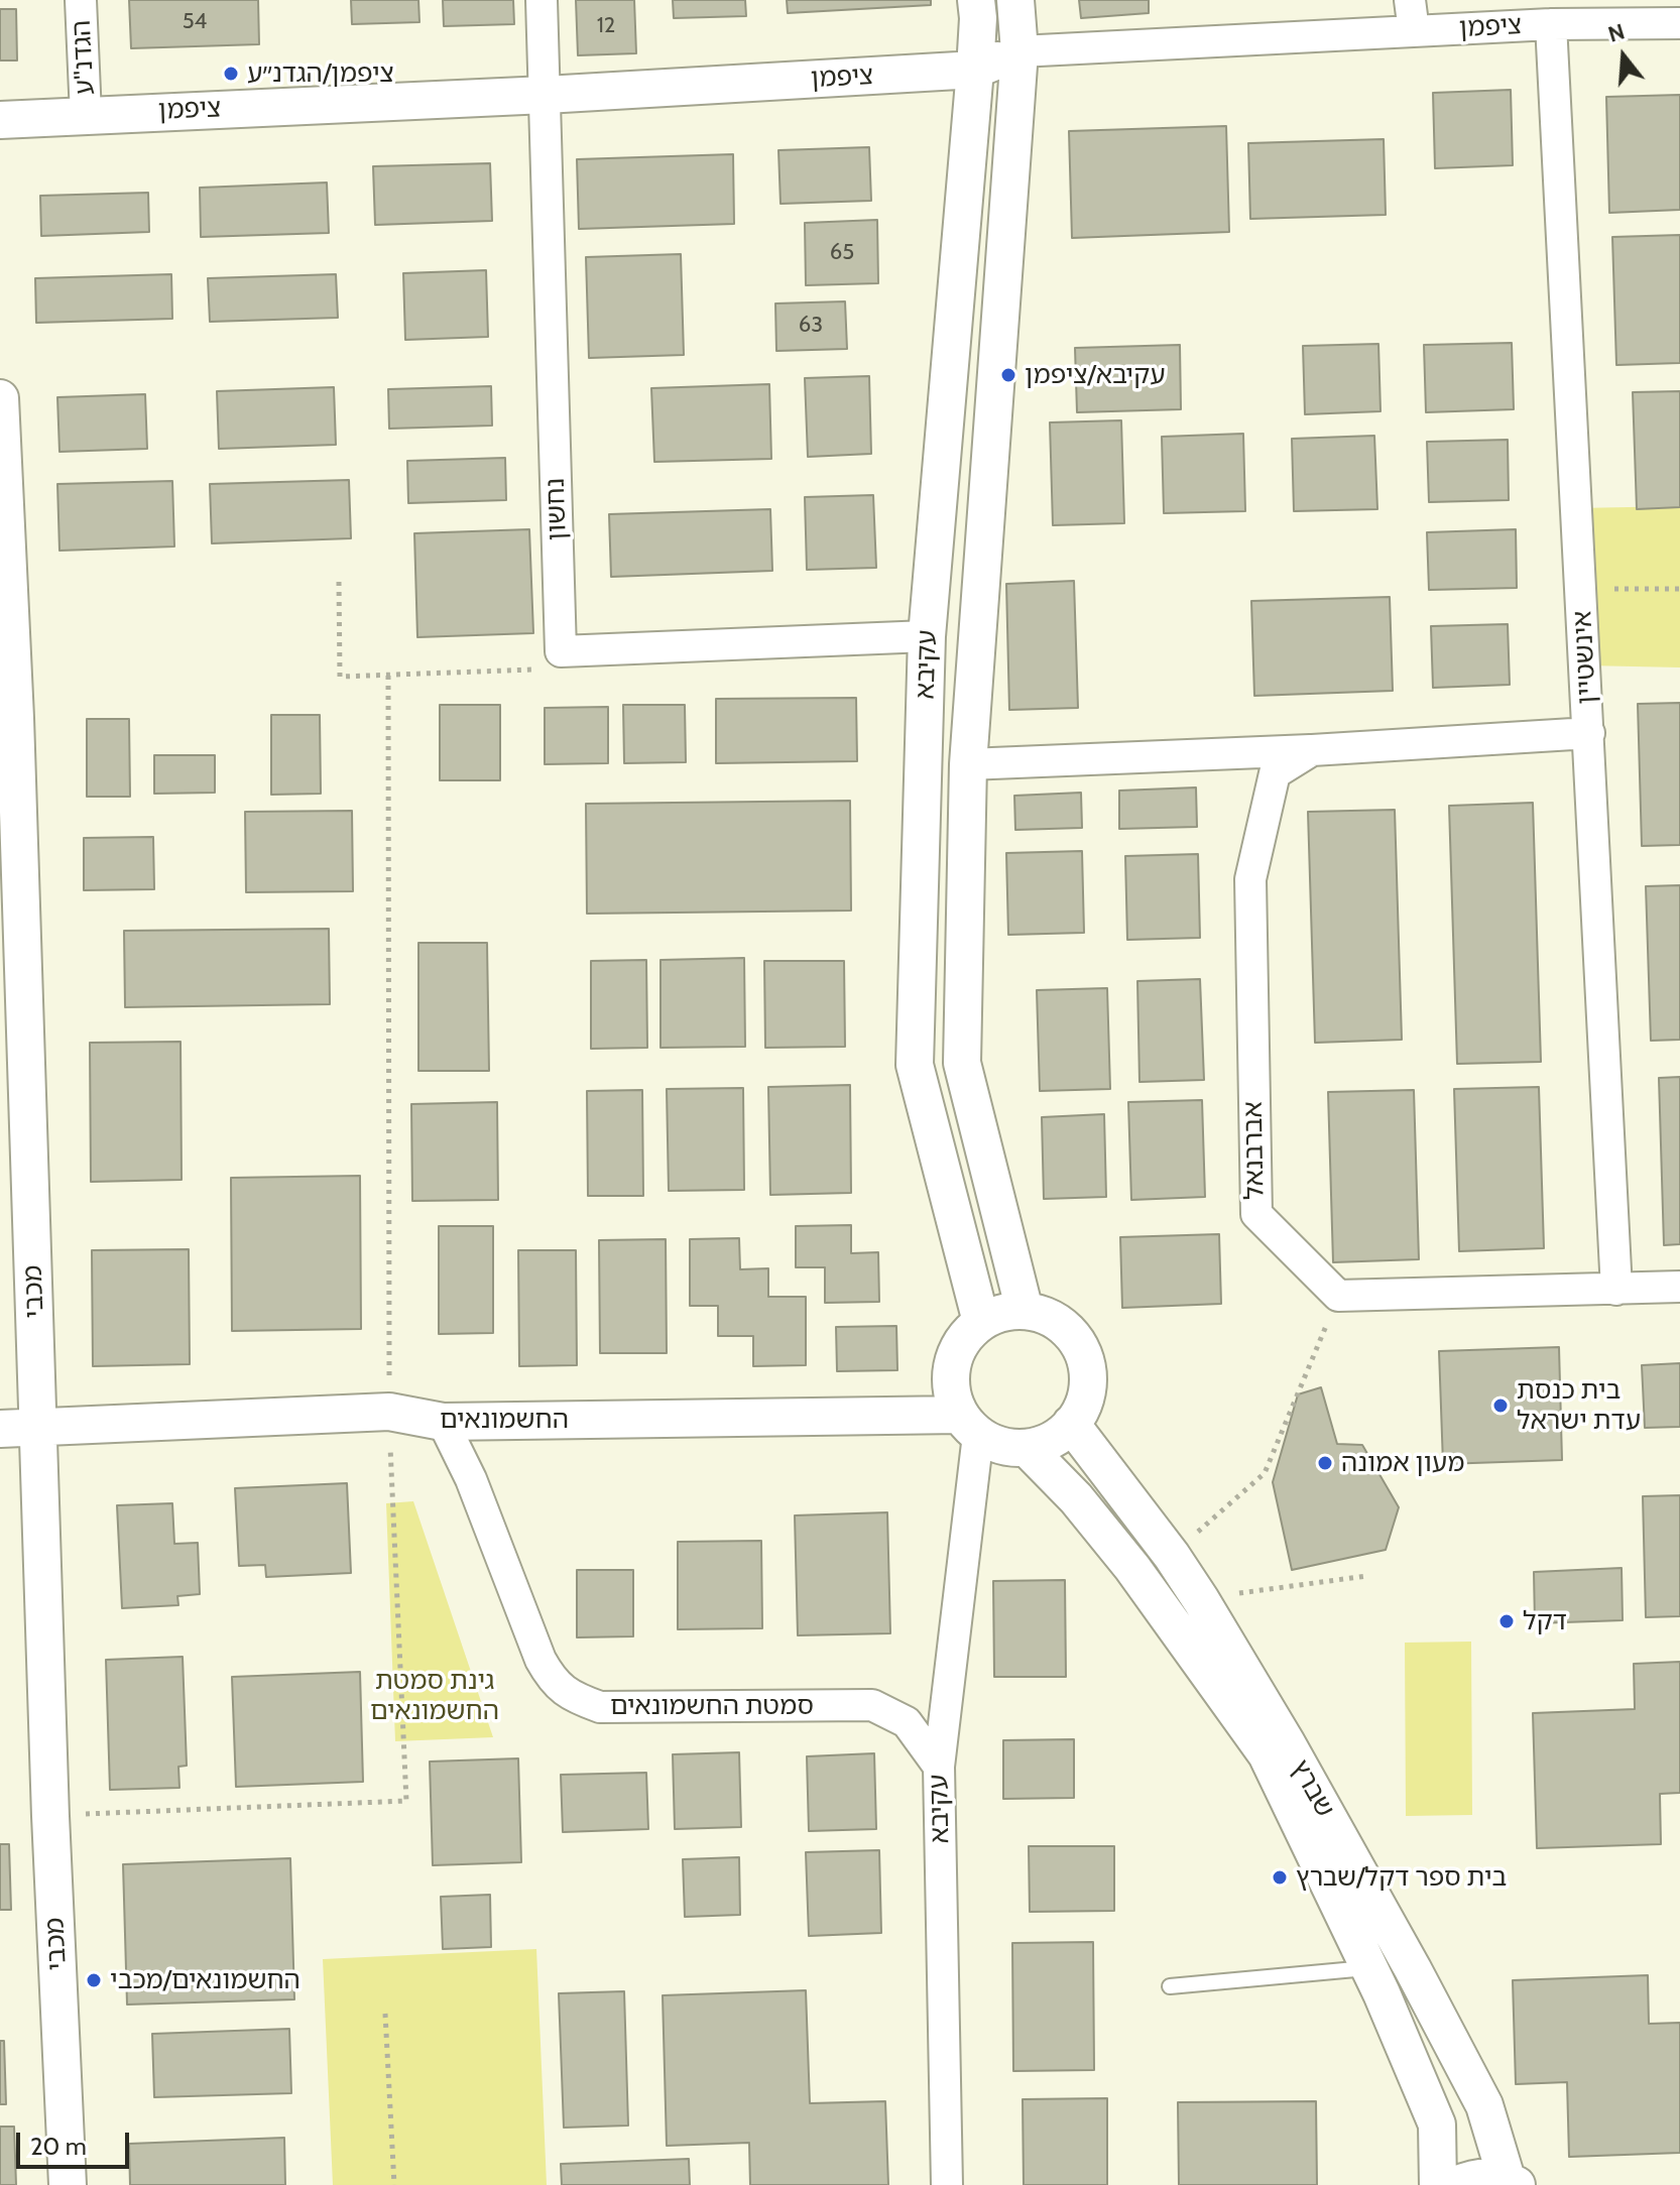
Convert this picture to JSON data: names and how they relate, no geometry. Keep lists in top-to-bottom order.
{
  "streets": {
    "street": [
      "ציפמן",
      "הגדנ''ע",
      "נחשון",
      "אינשטיין",
      "עקיבא",
      "אברבנאל",
      "מכבי",
      "החשמונאים",
      "סמטת החשמונאים",
      "שברץ"
    ]
  },
  "crossings": [
    ["ציפמן", "הגדנ''ע"],
    ["ציפמן", "נחשון"],
    ["ציפמן", "אינשטיין"],
    ["ציפמן", "עקיבא"],
    ["אינשטיין", "אברבנאל"],
    ["עקיבא", "אברבנאל"],
    ["עקיבא", "החשמונאים"],
    ["עקיבא", "סמטת החשמונאים"],
    ["עקיבא", "שברץ"],
    ["מכבי", "החשמונאים"],
    ["החשמונאים", "סמטת החשמונאים"],
    ["החשמונאים", "שברץ"]
  ],
  "parks": ["גינת סמטת החשמונאים"],
  "places": [
    "ציפמן/הגדנ״ע",
    "עקיבא/ציפמן",
    "בית כנסת עדת ישראל",
    "מעון אמונה",
    "דקל",
    "בית ספר דקל/שברץ",
    "החשמונאים/מכבי"
  ],
  "house_numbers": [
    "54",
    "12",
    "65",
    "63"
  ],
  "scale_bar": "20 m",
  "north": "top"
}
